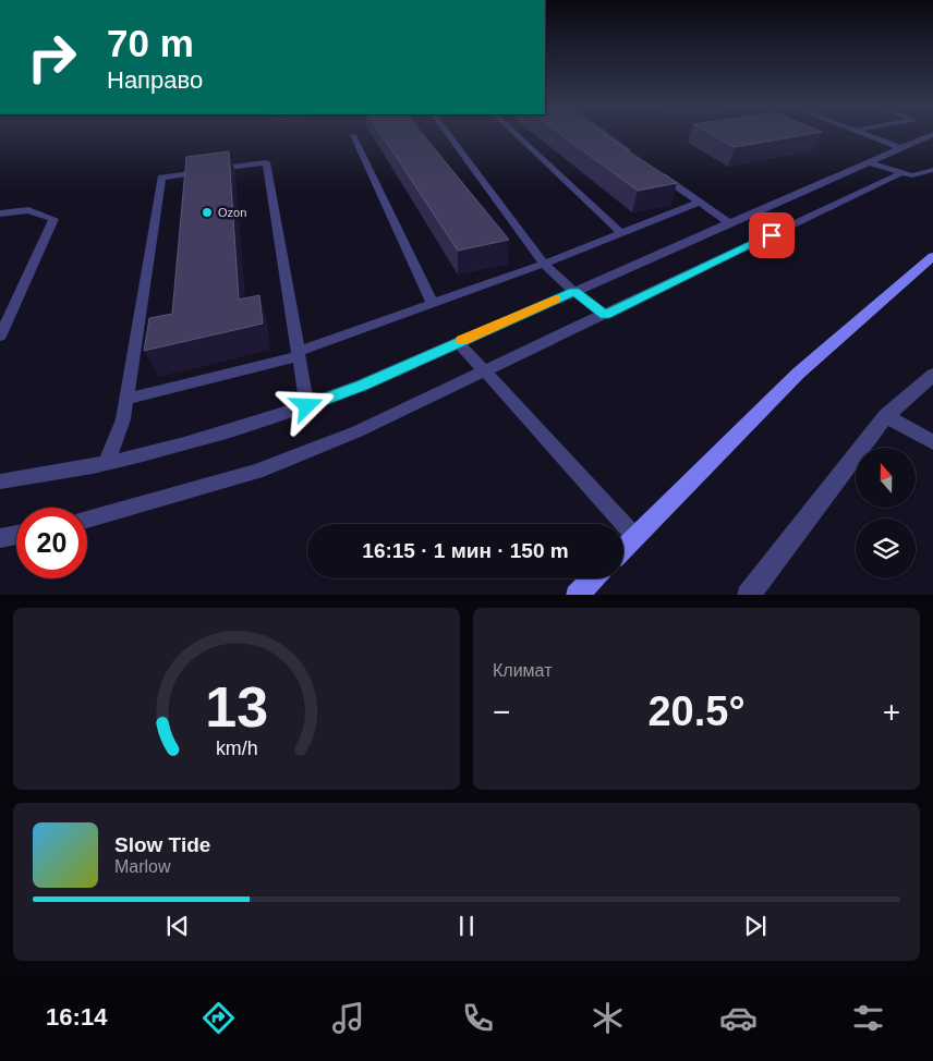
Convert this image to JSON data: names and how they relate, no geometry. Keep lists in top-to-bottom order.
{
  "places": ["Ozon"],
  "north": "top",
  "page": {
    "turn": ["70 m", "Направо"],
    "limit": "20",
    "trip": "16:15 · 1 мин · 150 m",
    "tile": "Климат",
    "heat": ["−", "20.5°", "+"],
    "song": ["Slow Tide", "Marlow"],
    "tabs": "16:14",
    "gauge": ["13", "km/h"]
  }
}
